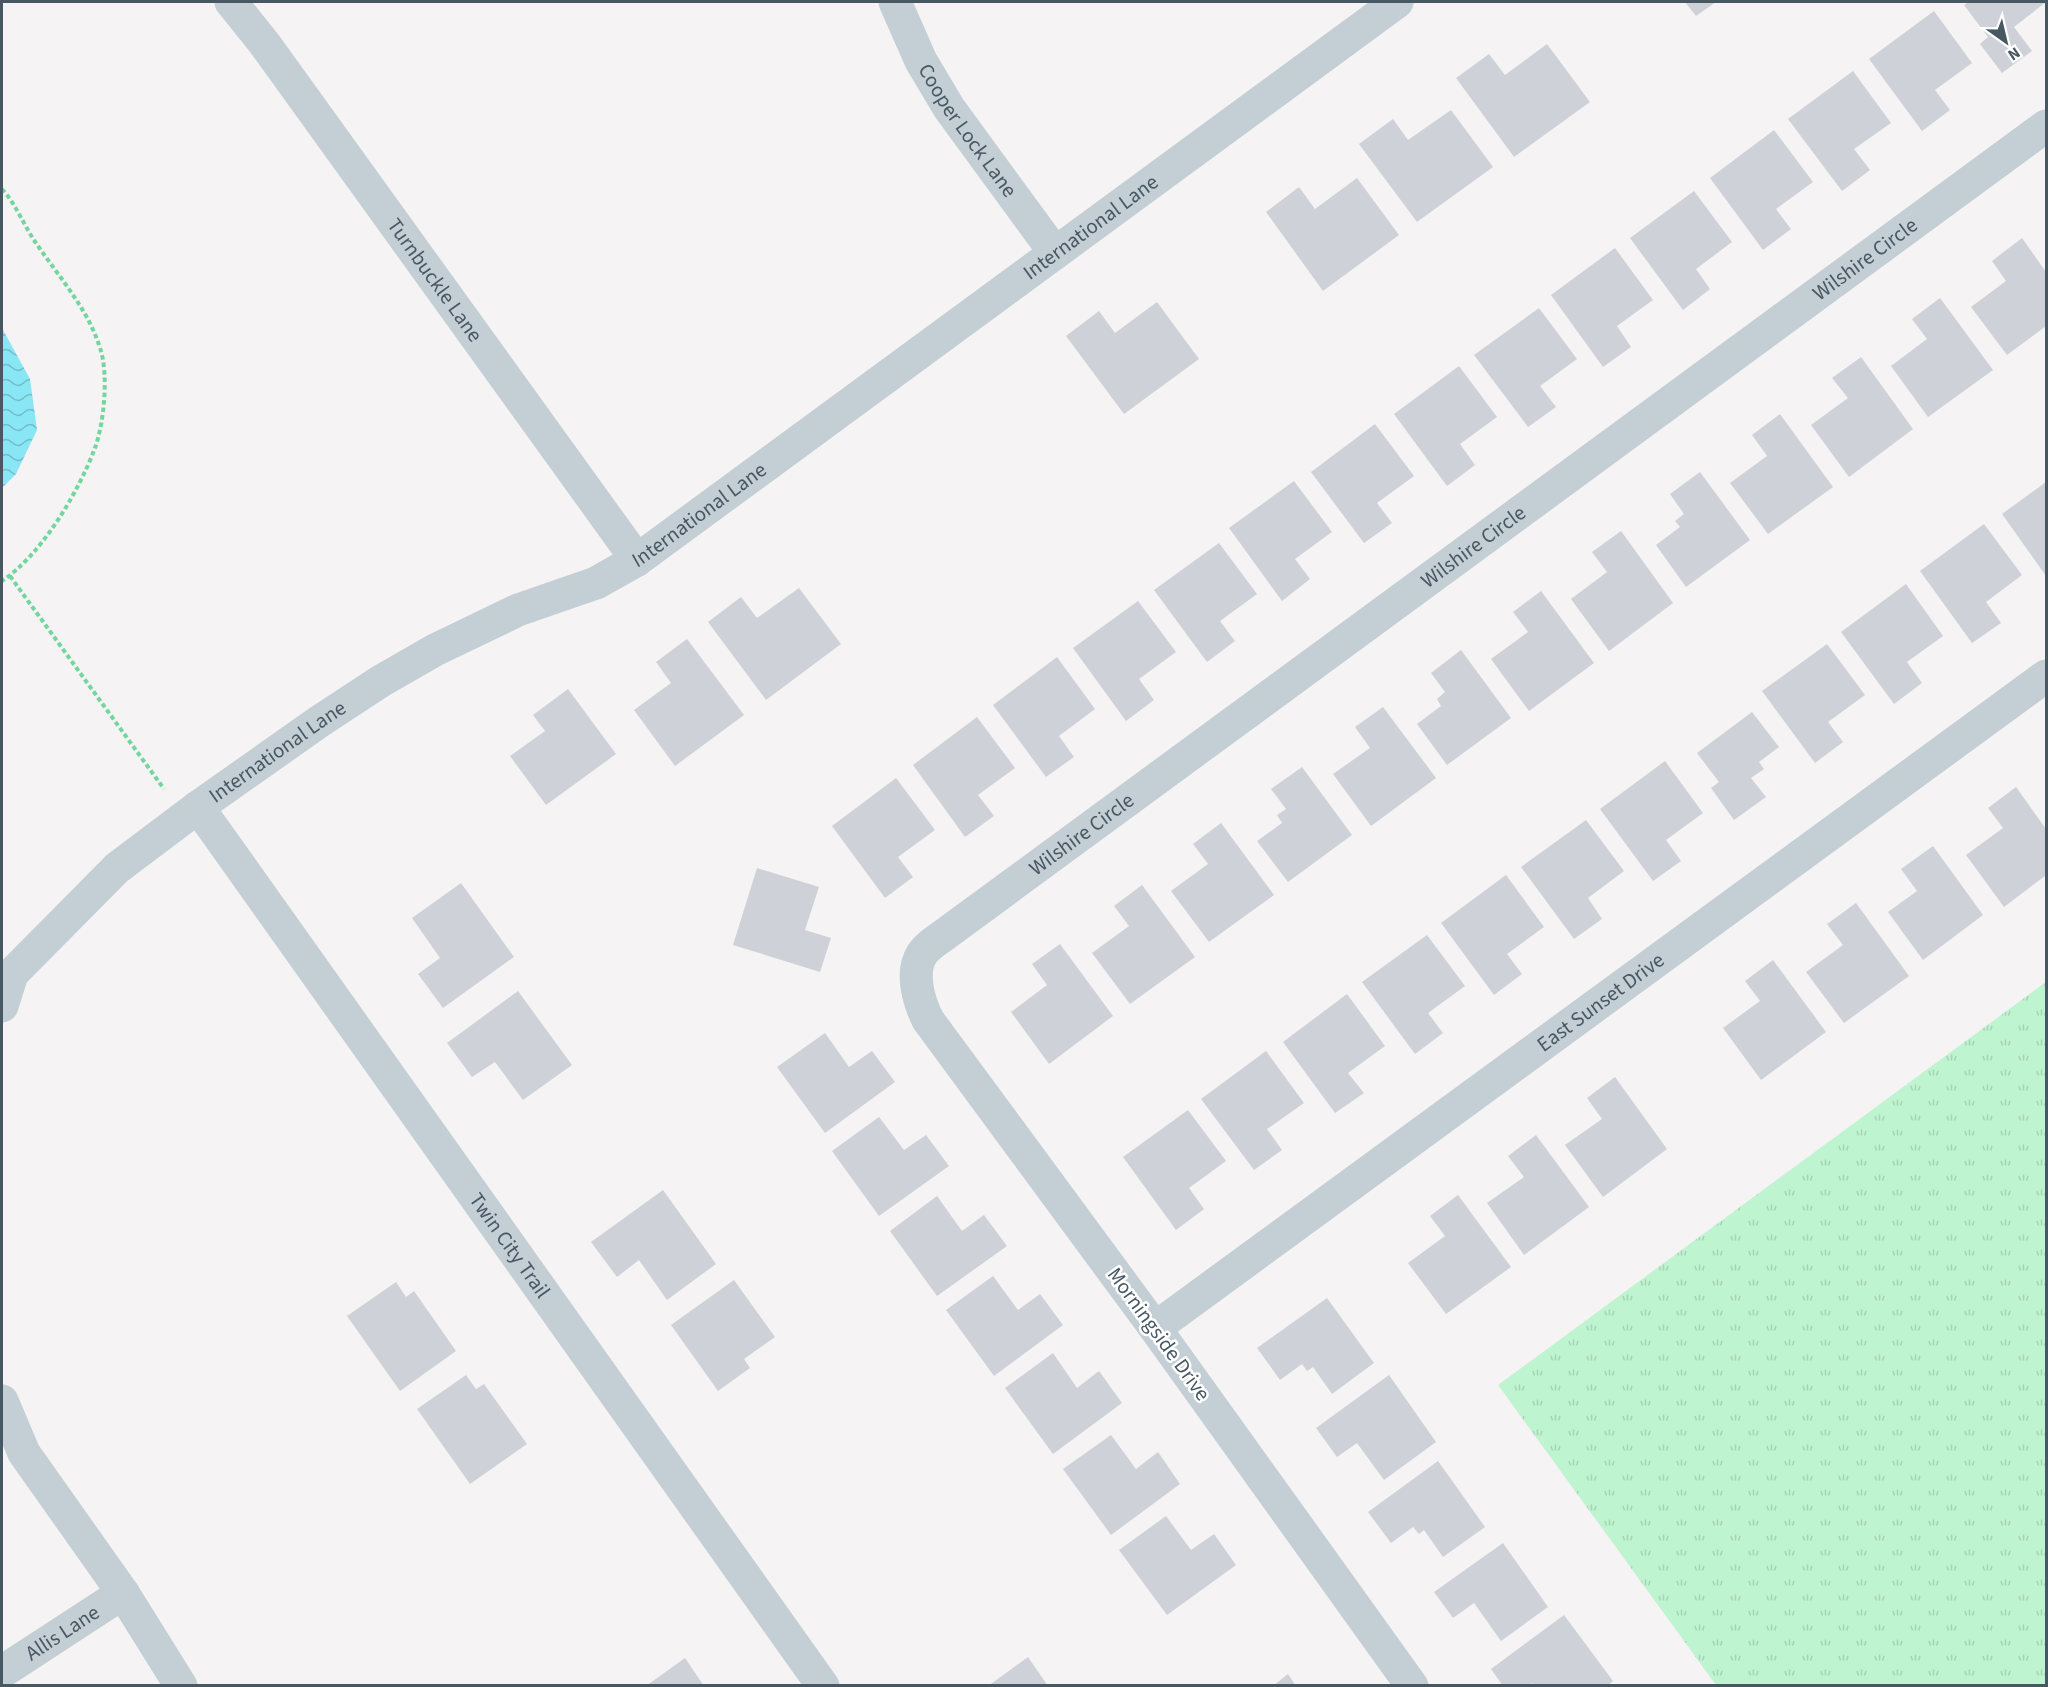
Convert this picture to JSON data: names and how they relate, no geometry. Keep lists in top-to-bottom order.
{
  "streets": {
    "street": [
      "Cooper Lock Lane",
      "International Lane",
      "Wilshire Circle",
      "Turnbuckle Lane",
      "East Sunset Drive",
      "Twin City Trail",
      "Morningside Drive",
      "Allis Lane"
    ]
  },
  "crossings": [
    ["Cooper Lock Lane", "International Lane"],
    ["International Lane", "Turnbuckle Lane"],
    ["International Lane", "Twin City Trail"],
    ["Wilshire Circle", "Morningside Drive"],
    ["East Sunset Drive", "Morningside Drive"]
  ],
  "north": "bottom right"
}
